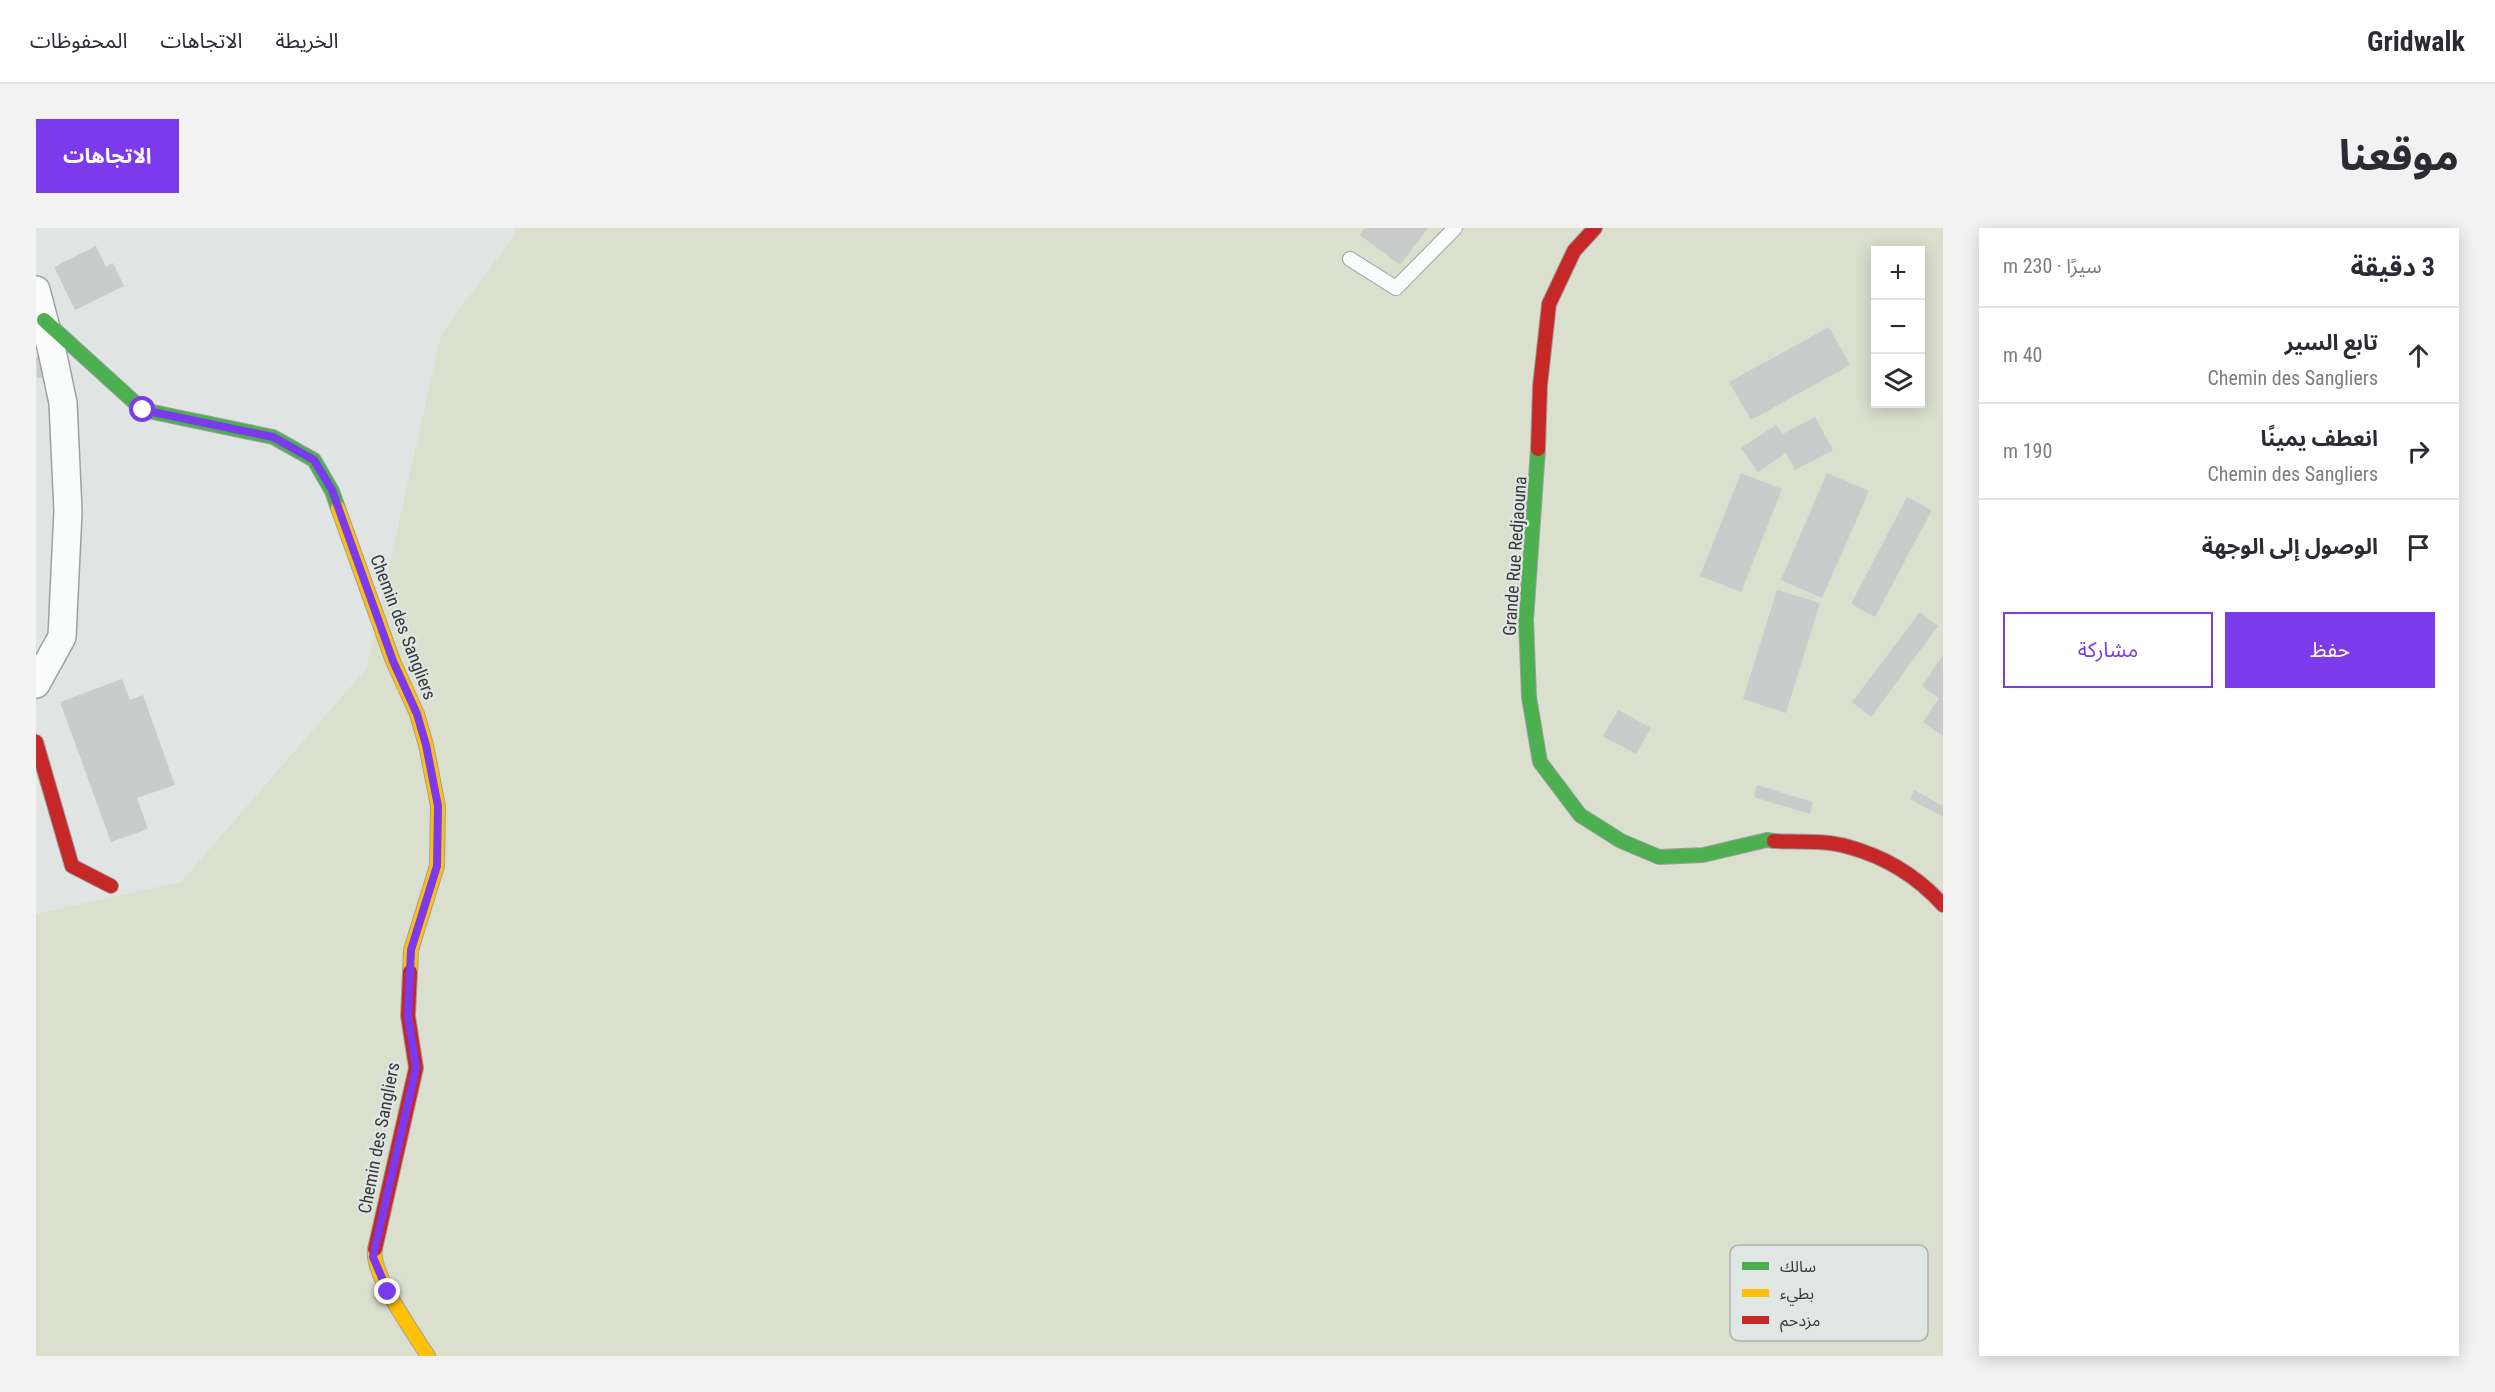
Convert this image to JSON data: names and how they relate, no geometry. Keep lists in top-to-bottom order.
{
  "streets": {
    "street": ["Grande Rue Redjaouna", "Chemin des Sangliers"]
  },
  "legend": ["سالك", "بطيء", "مزدحم"],
  "page": {
    "header": "Gridwalk",
    "nav": ["الخريطة", "الاتجاهات", "المحفوظات"],
    "title": "موقعنا",
    "buttons": [
      "الاتجاهات",
      ["حفظ", "مشاركة"]
    ],
    "heading": ["3 دقيقة", "سيرًا · 230 m"],
    "map_buttons": ["+", "−"],
    "list": [
      ["تابع السير", "Chemin des Sangliers", "40 m"],
      ["انعطف يمينًا", "Chemin des Sangliers", "190 m"],
      "الوصول إلى الوجهة"
    ]
  }
}
